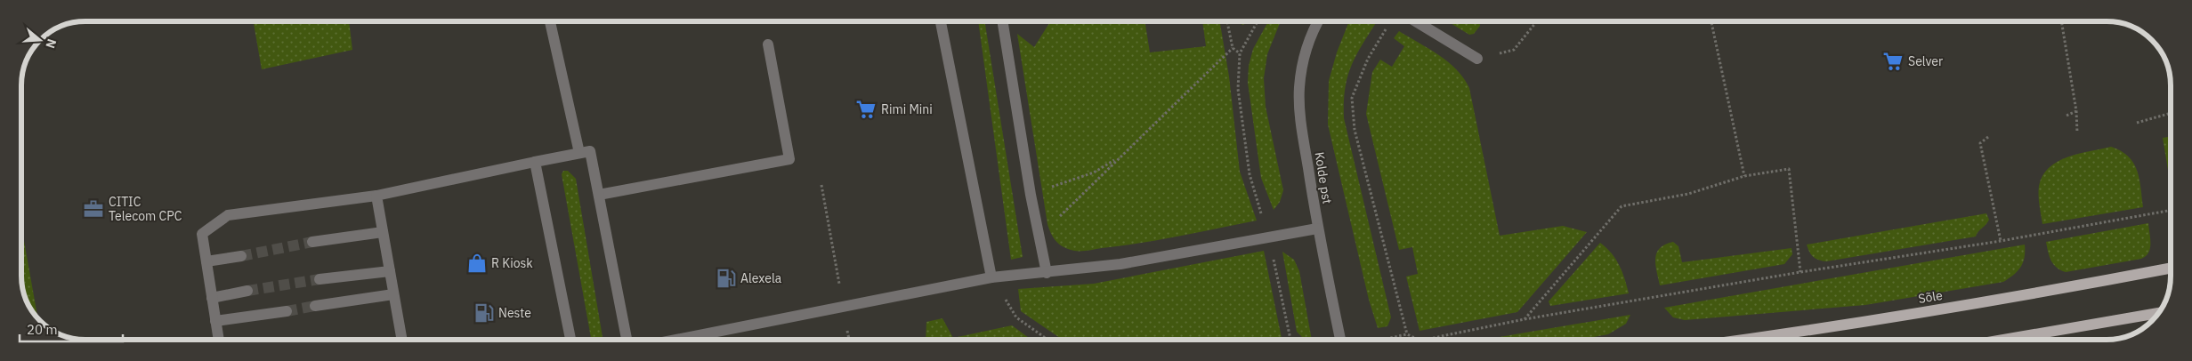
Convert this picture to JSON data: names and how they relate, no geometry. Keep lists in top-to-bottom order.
{
  "streets": {
    "main road": ["Sõle"],
    "street": ["Kolde pst"]
  },
  "places": {
    "supermarket": ["Selver", "Rimi Mini"],
    "office": ["CITIC Telecom CPC"],
    "shop": ["R Kiosk"],
    "fuel station": ["Alexela", "Neste"]
  },
  "scale_bar": "20 m",
  "north": "right"
}
